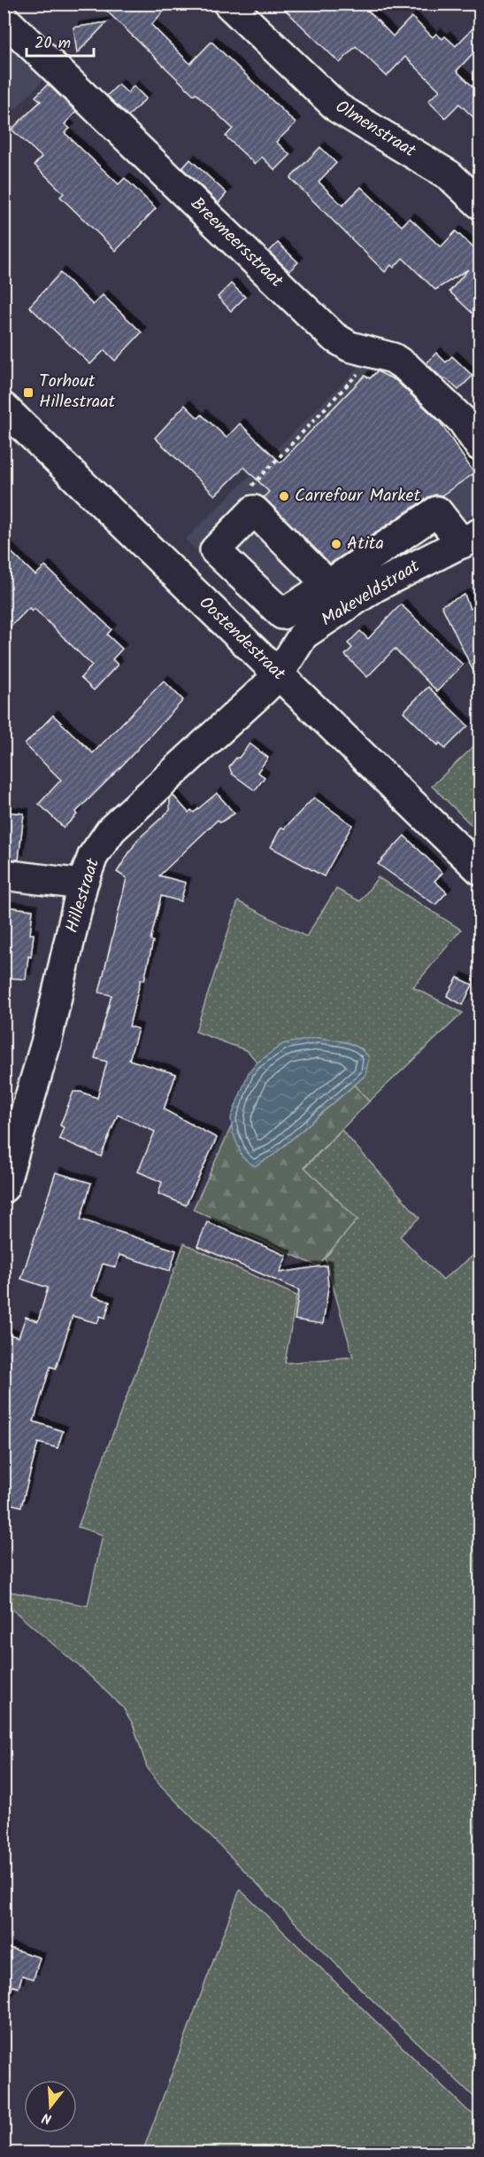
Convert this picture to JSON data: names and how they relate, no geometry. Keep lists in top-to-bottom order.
{
  "streets": {
    "street": [
      "Olmenstraat",
      "Breemeersstraat",
      "Makeveldstraat",
      "Oostendestraat",
      "Hillestraat"
    ]
  },
  "crossings": [
    ["Makeveldstraat", "Oostendestraat"],
    ["Makeveldstraat", "Hillestraat"],
    ["Oostendestraat", "Hillestraat"]
  ],
  "places": {
    "transit": ["Torhout Hillestraat"],
    "other": ["Carrefour Market", "Atita"]
  },
  "scale_bar": "20 m",
  "north": "bottom"
}
